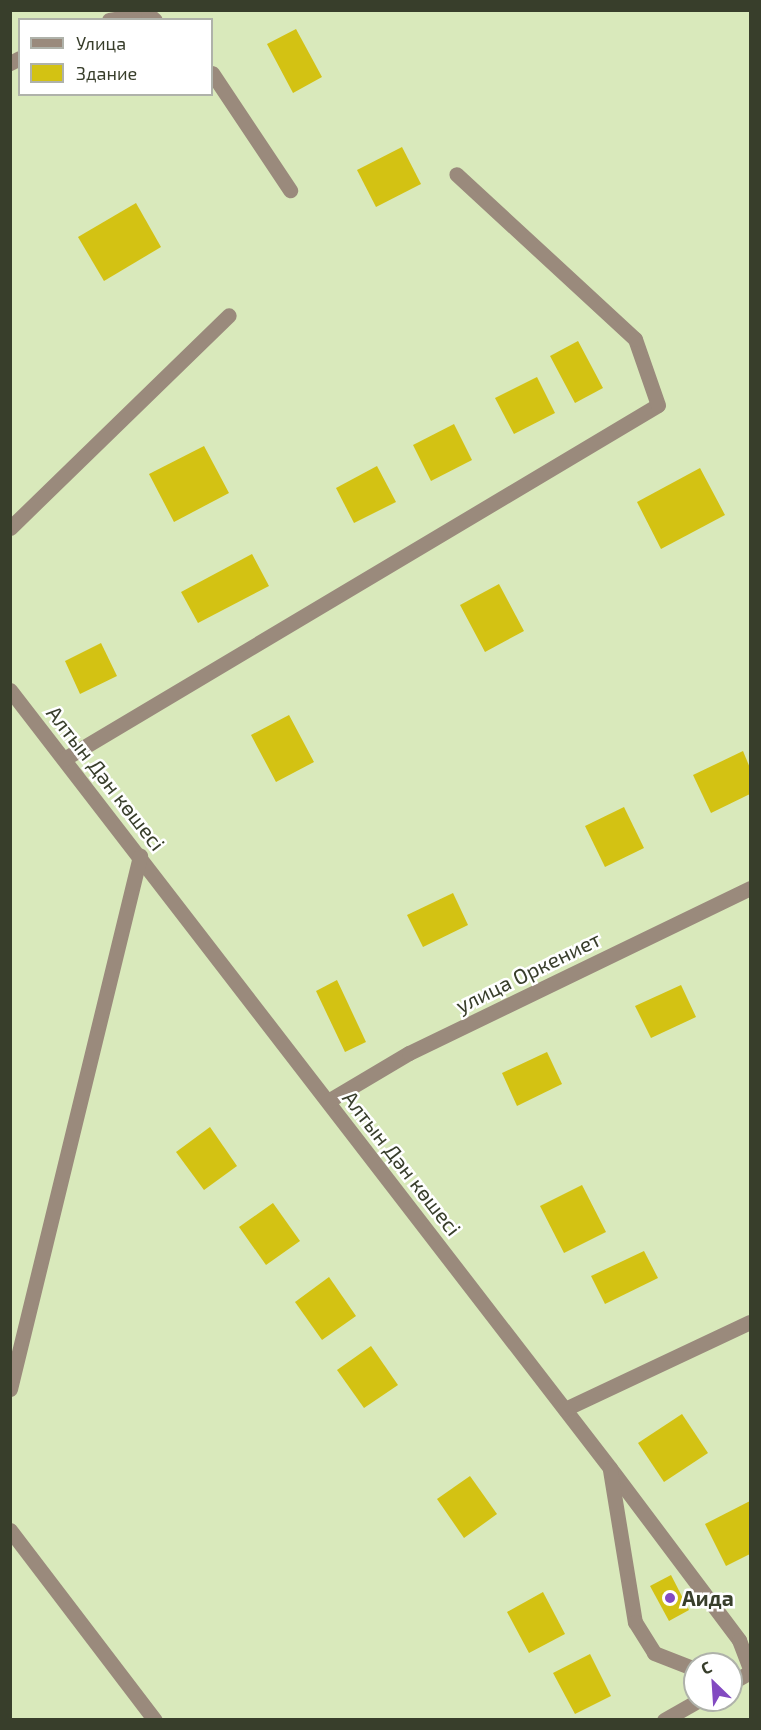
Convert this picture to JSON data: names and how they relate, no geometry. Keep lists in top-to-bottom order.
{
  "streets": {
    "street": ["Алтын Дән көшесі", "улица Оркениет"]
  },
  "crossings": [
    ["Алтын Дән көшесі", "улица Оркениет"]
  ],
  "places": ["Аида"],
  "legend": ["Улица", "Здание"],
  "north": "top left"
}
